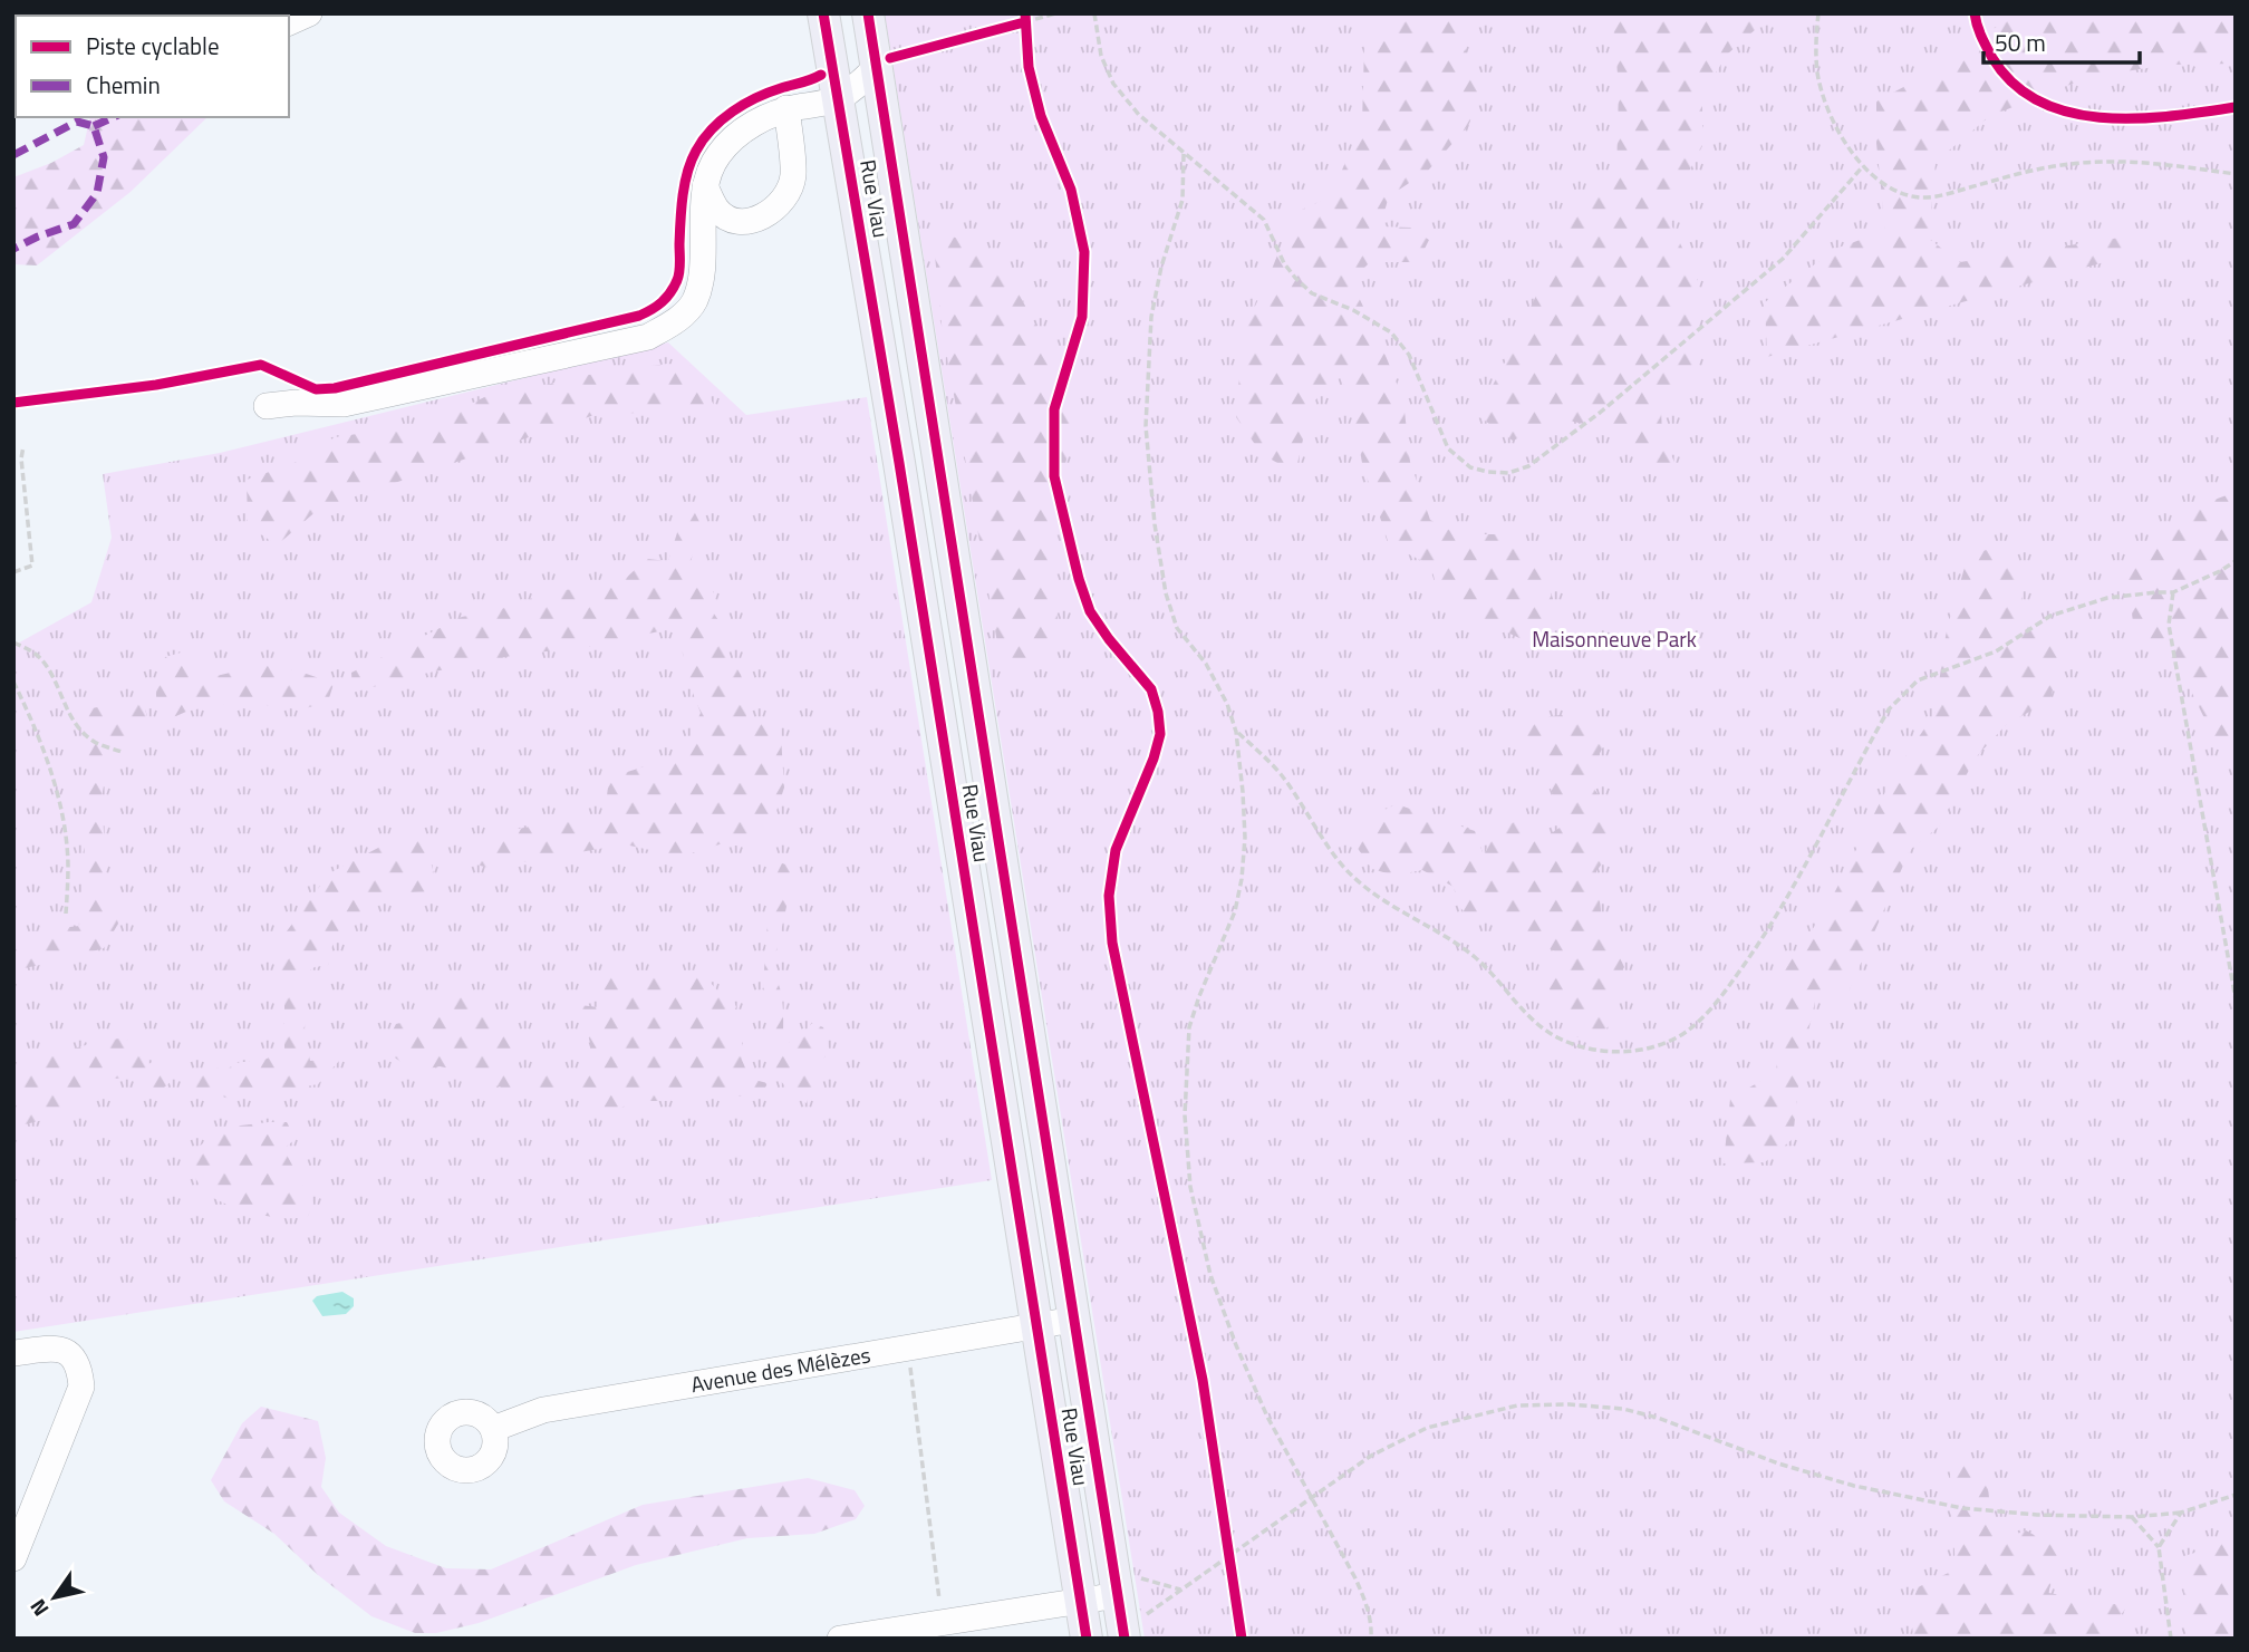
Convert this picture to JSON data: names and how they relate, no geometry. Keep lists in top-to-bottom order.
{
  "streets": {
    "main road": ["Rue Viau"],
    "street": ["Avenue des Mélèzes"]
  },
  "crossings": [
    ["Rue Viau", "Avenue des Mélèzes"]
  ],
  "parks": ["Maisonneuve Park"],
  "legend": ["Piste cyclable", "Chemin"],
  "scale_bar": "50 m",
  "north": "bottom left"
}
